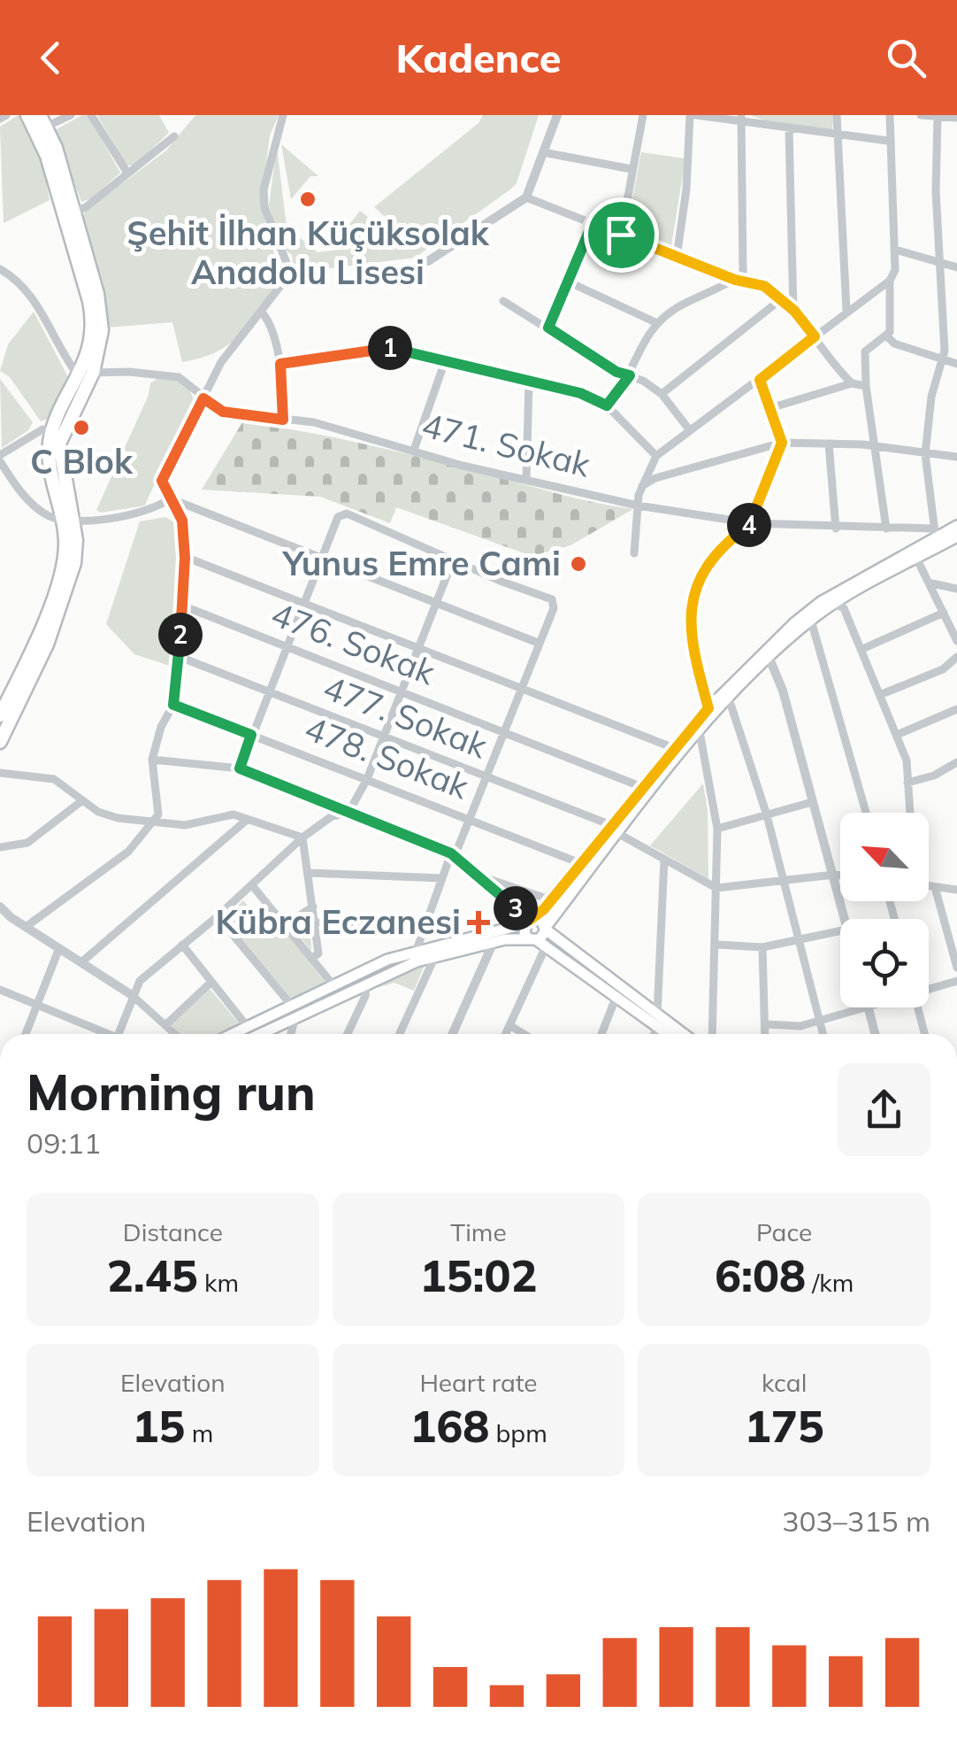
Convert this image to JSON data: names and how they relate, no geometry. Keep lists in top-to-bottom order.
{
  "streets": {
    "street": [
      "471. Sokak",
      "476. Sokak",
      "477. Sokak",
      "478. Sokak"
    ]
  },
  "places": {
    "other": ["Şehit İlhan Küçüksolak Anadolu Lisesi", "C Blok", "Yunus Emre Cami"],
    "health": ["Kübra Eczanesi"]
  },
  "north": "top left",
  "page": {
    "header": "Kadence",
    "pins": [
      "1",
      "4",
      "2",
      "3"
    ],
    "heading": ["Morning run", "09:11"],
    "stats": [
      ["Distance", "2.45 km"],
      ["Time", "15:02"],
      ["Pace", "6:08 /km"],
      ["Elevation", "15 m"],
      ["Heart rate", "168 bpm"],
      ["kcal", "175"]
    ],
    "chart": ["Elevation", "303–315 m"]
  }
}
